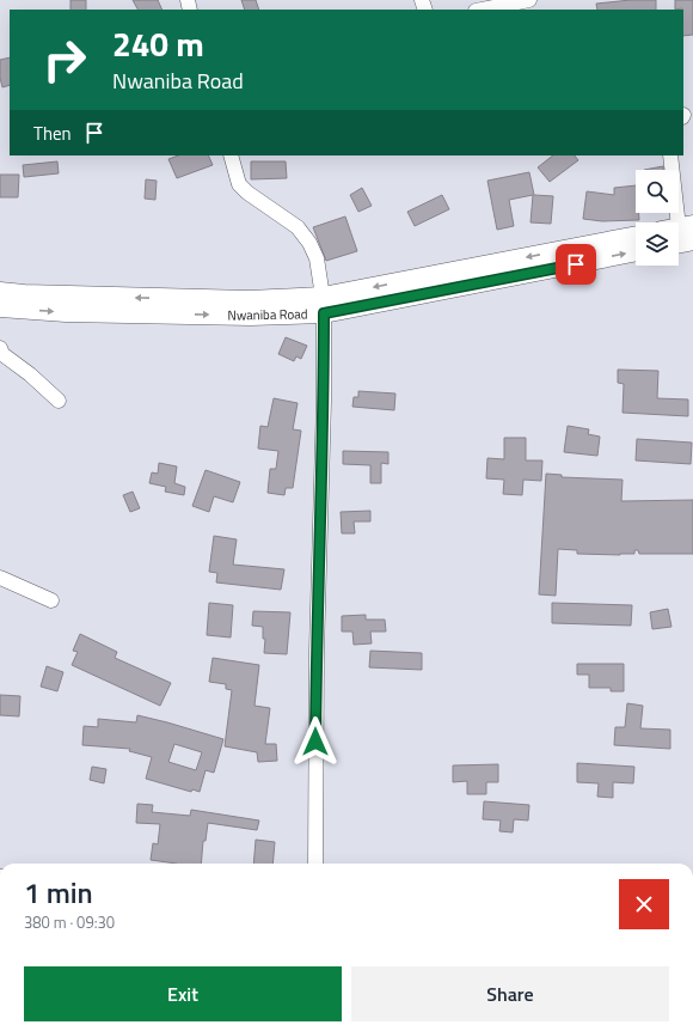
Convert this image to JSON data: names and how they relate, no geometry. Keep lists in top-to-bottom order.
{
  "streets": {
    "main road": ["Nwaniba Road"]
  },
  "page": {
    "turn": ["240 m", "Nwaniba Road"],
    "then": "Then",
    "heading": ["1 min", "380 m · 09:30"],
    "buttons": ["Exit", "Share"]
  }
}
